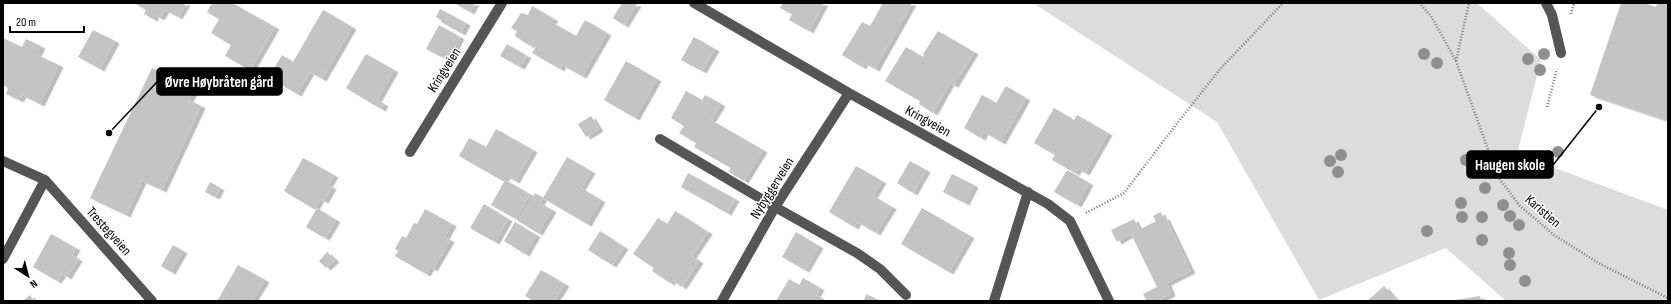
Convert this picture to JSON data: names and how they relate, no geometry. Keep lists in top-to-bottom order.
{
  "streets": {
    "street": ["Kringveien", "Nybyggerveien", "Trestegveien"],
    "path": ["Karistien"]
  },
  "crossings": [
    ["Kringveien", "Nybyggerveien"]
  ],
  "places": ["Haugen skole", "Øvre Høybråten gård"],
  "scale_bar": "20 m",
  "north": "bottom right"
}
